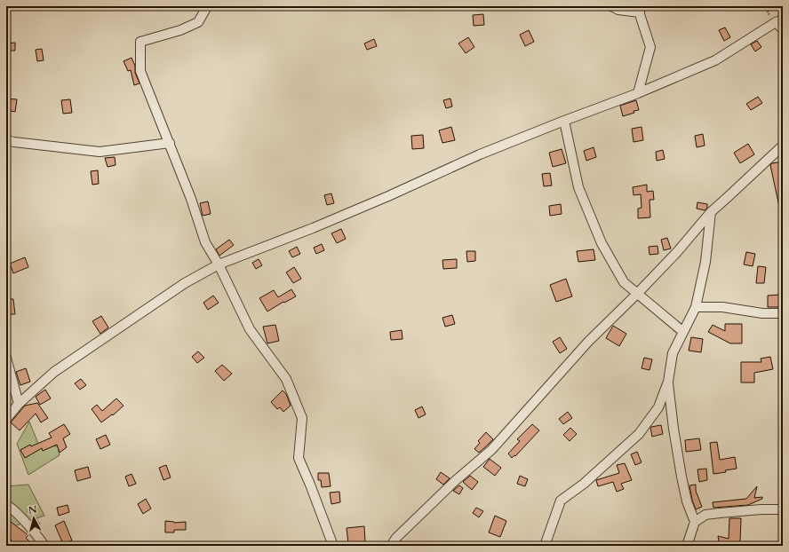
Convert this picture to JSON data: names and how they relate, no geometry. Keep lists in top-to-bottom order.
{
  "north": "top"
}
